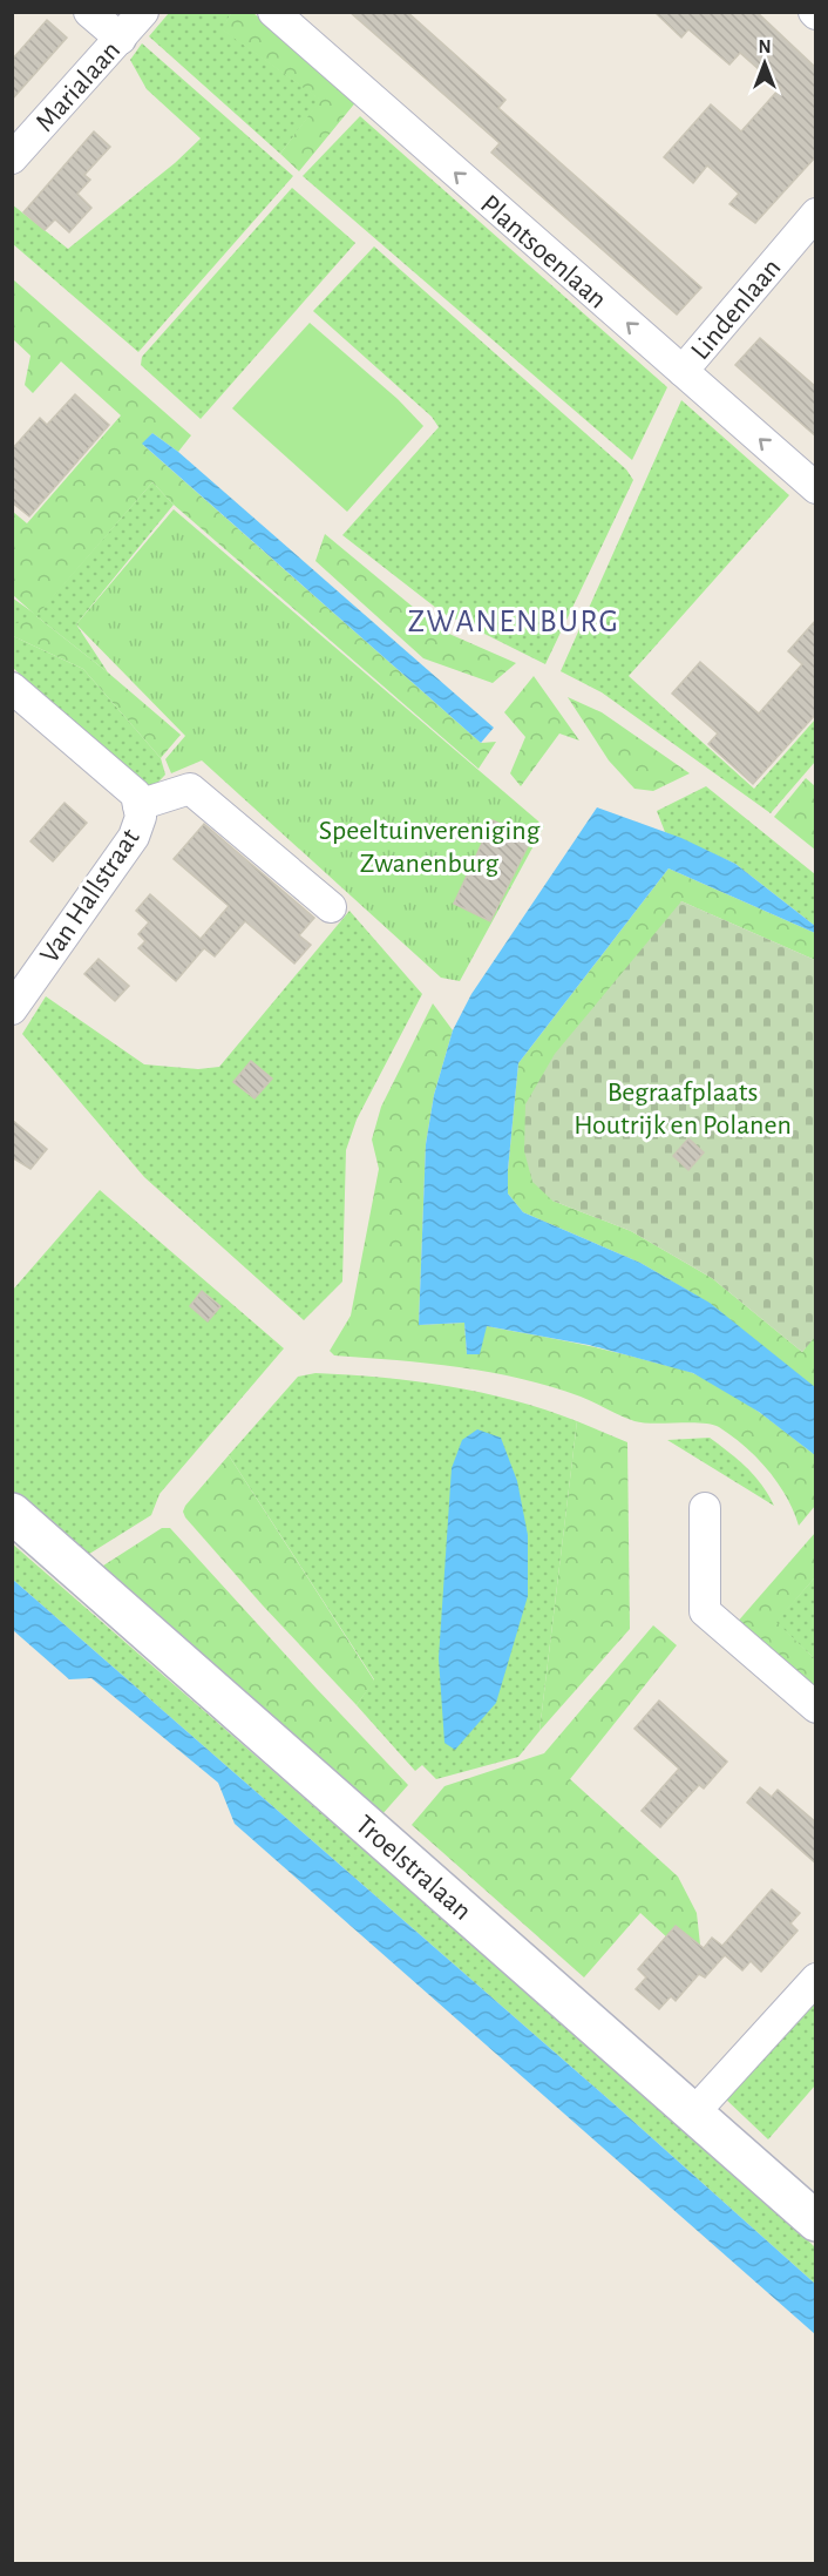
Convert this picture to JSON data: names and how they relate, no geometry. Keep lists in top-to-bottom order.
{
  "streets": {
    "street": [
      "Marialaan",
      "Plantsoenlaan",
      "Lindenlaan",
      "Van Hallstraat",
      "Troelstralaan"
    ]
  },
  "crossings": [
    ["Plantsoenlaan", "Lindenlaan"]
  ],
  "one_way": ["Plantsoenlaan"],
  "districts": ["ZWANENBURG"],
  "parks": ["Speeltuinvereniging Zwanenburg", "Begraafplaats Houtrijk en Polanen"],
  "north": "top"
}
